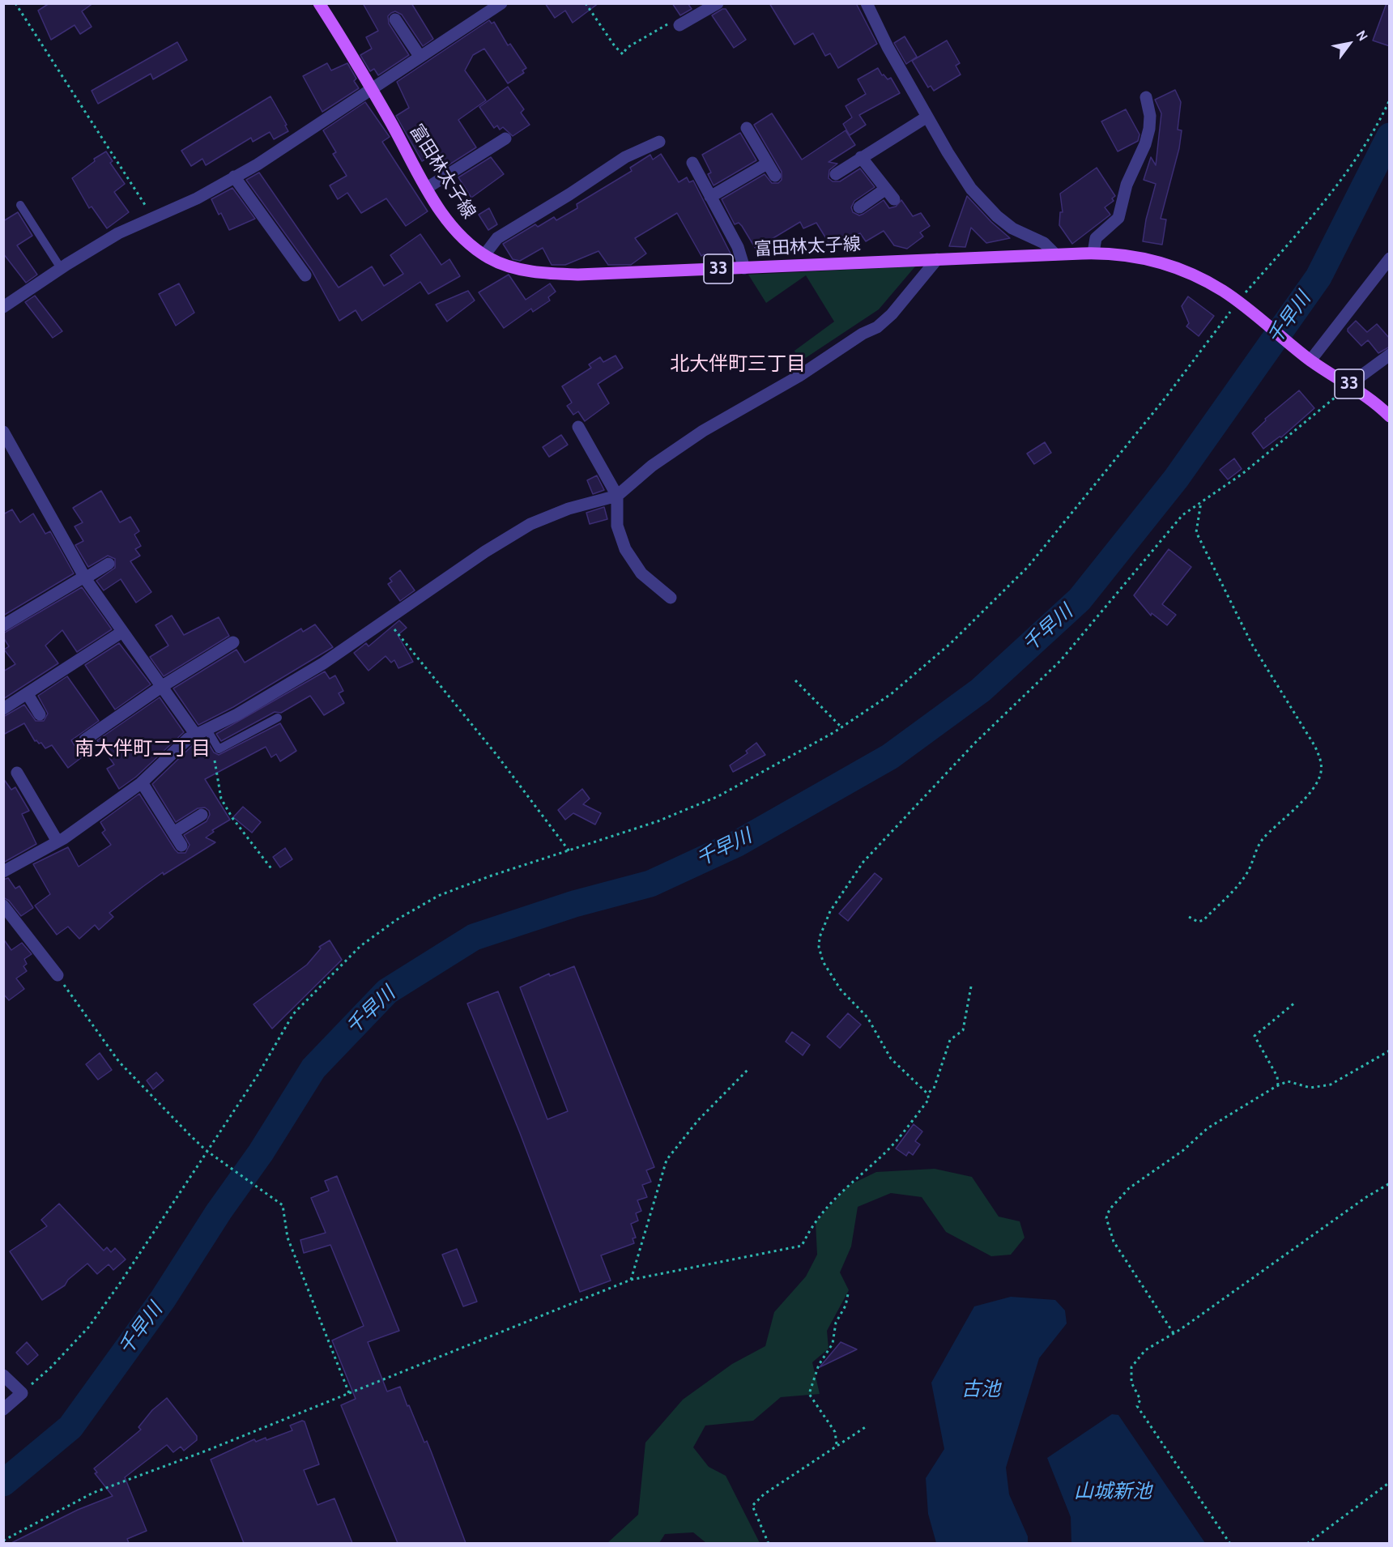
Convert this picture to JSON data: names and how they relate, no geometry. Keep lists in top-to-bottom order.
{
  "streets": {
    "main road": ["富田林太子線", "33"]
  },
  "districts": ["北大伴町三丁目", "南大伴町二丁目"],
  "water": ["千早川", "古池", "山城新池"],
  "north": "top right"
}
